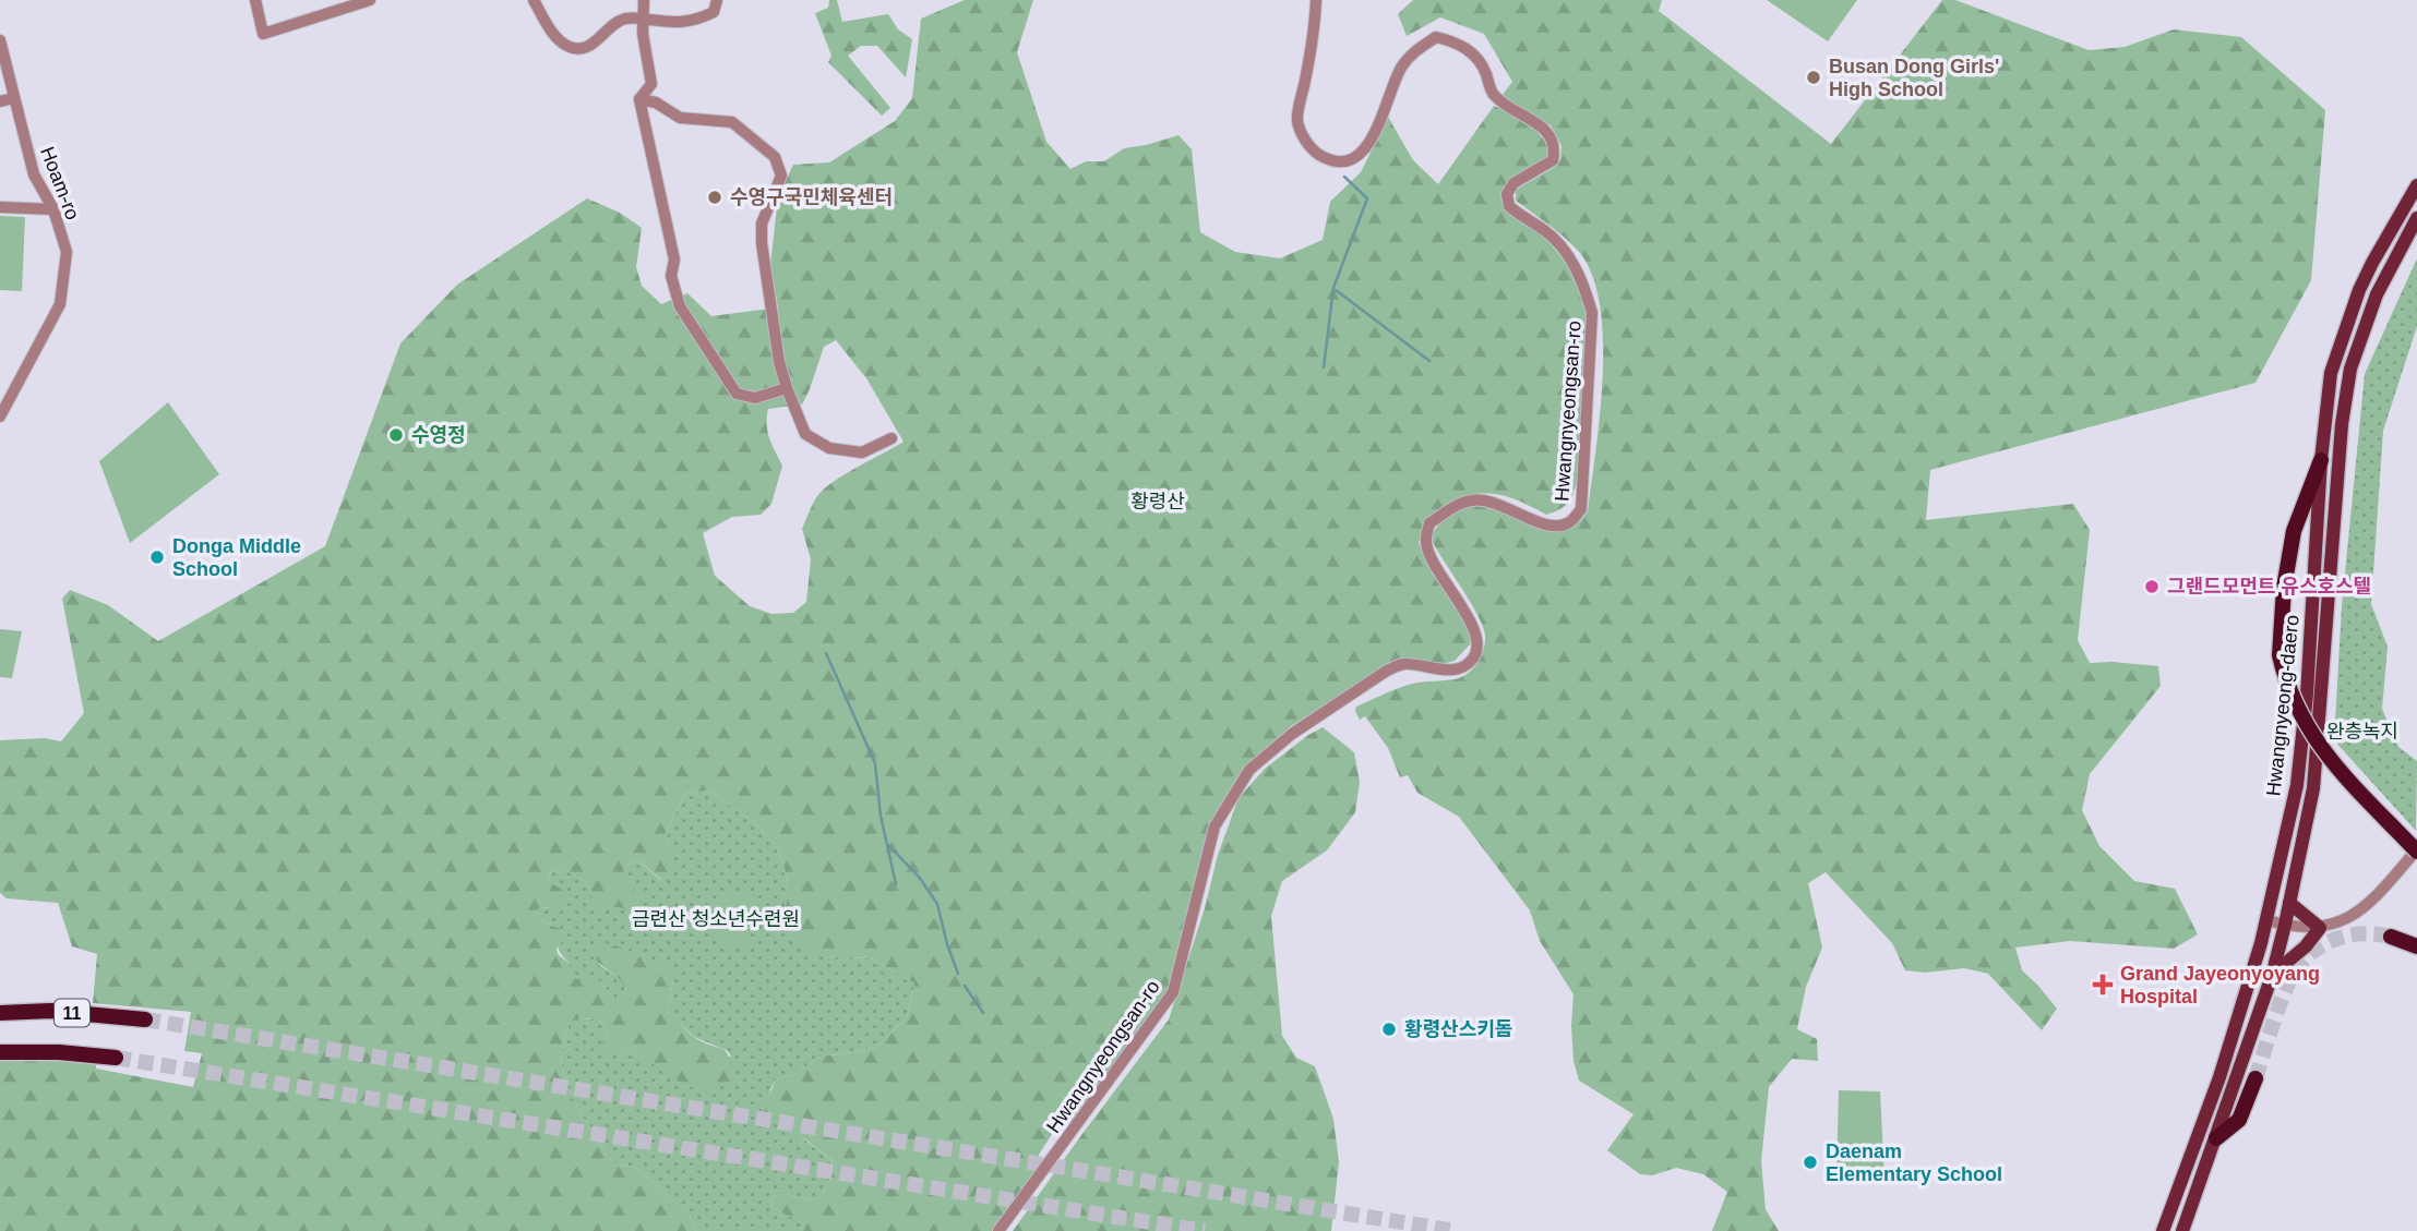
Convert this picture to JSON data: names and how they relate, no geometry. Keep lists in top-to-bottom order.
{
  "streets": {
    "highway": ["11"],
    "main road": ["Hwangnyeong-daero"],
    "street": ["Hoam-ro", "Hwangnyeongsan-ro"]
  },
  "parks": ["황령산", "완층녹지", "금련산 청소년수련원"],
  "places": {
    "other": [
      "Busan Dong Girls' High School",
      "수영구국민체육센터",
      "수영정",
      "Donga Middle School",
      "그랜드모먼트 유스호스텔",
      "황령산스키돔",
      "Daenam Elementary School"
    ],
    "health": ["Grand Jayeonyoyang Hospital"]
  }
}
